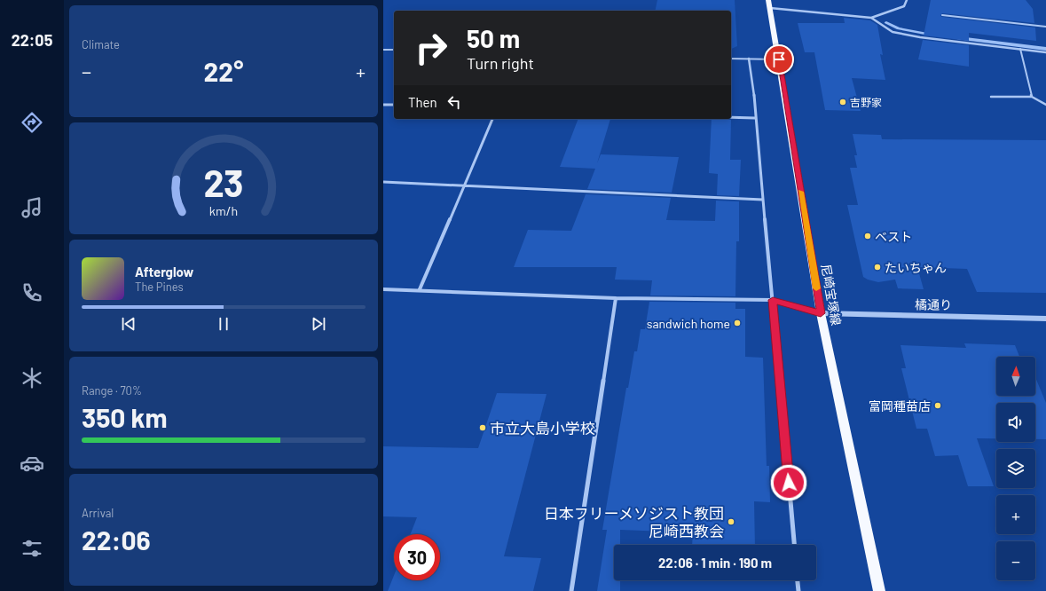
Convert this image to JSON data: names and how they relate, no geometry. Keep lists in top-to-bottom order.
{
  "streets": {
    "main road": ["尼崎宝塚線"],
    "street": ["橘通り"]
  },
  "crossings": [
    ["尼崎宝塚線", "橘通り"]
  ],
  "places": [
    "吉野家",
    "ベスト",
    "たいちゃん",
    "sandwich home",
    "富岡種苗店",
    "市立大島小学校",
    "日本フリーメソジスト教団 尼崎西教会"
  ],
  "north": "top",
  "page": {
    "tabs": "22:05",
    "tile": [
      "Climate",
      ["Range · 70%", "350 km"],
      ["Arrival", "22:06"]
    ],
    "turn": ["50 m", "Turn right"],
    "heat": ["−", "22°", "+"],
    "then": "Then",
    "song": ["Afterglow", "The Pines"],
    "map_buttons": ["+", "−"],
    "limit": "30",
    "trip": "22:06 · 1 min · 190 m",
    "gauge": ["23", "km/h"]
  }
}
